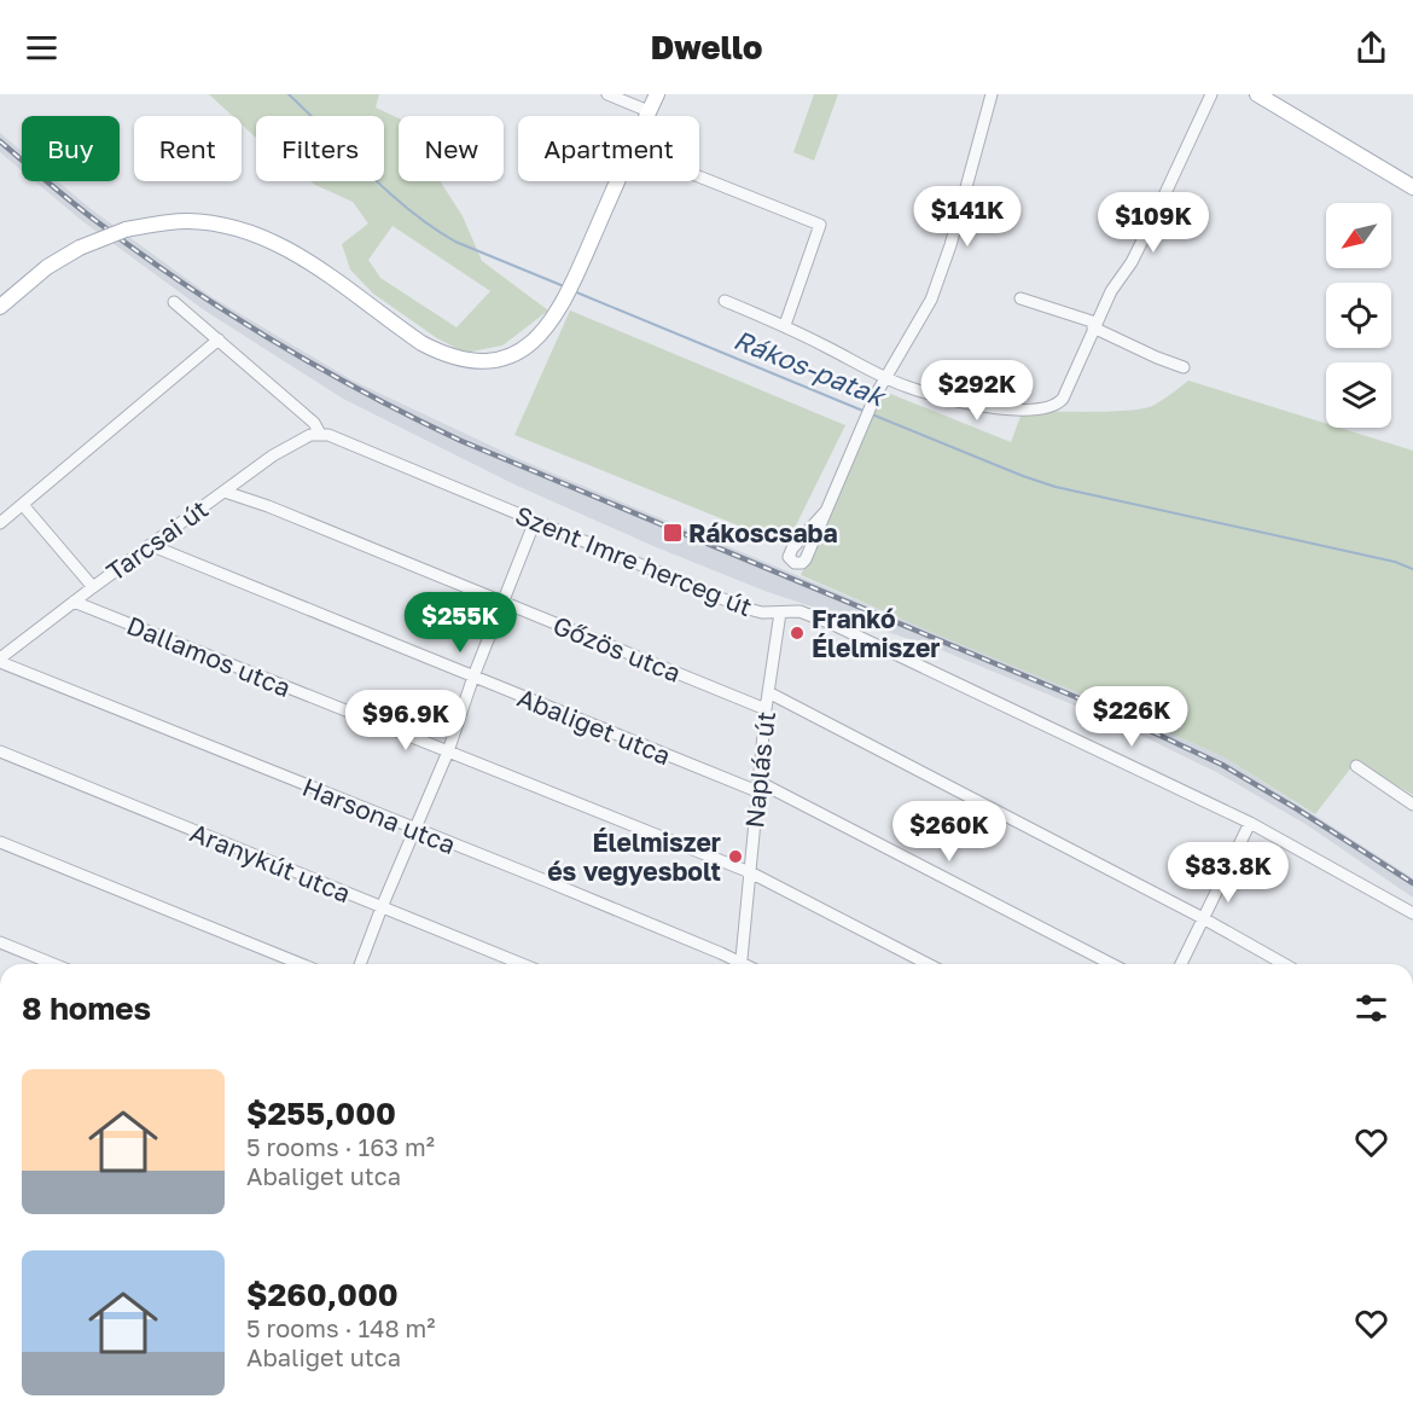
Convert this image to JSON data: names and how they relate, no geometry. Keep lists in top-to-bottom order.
{
  "streets": {
    "street": [
      "Tarcsai út",
      "Szent Imre herceg út",
      "Gőzös utca",
      "Dallamos utca",
      "Abaliget utca",
      "Naplás út",
      "Harsona utca",
      "Aranykút utca"
    ]
  },
  "crossings": [
    ["Tarcsai út", "Szent Imre herceg út"],
    ["Tarcsai út", "Gőzös utca"],
    ["Tarcsai út", "Dallamos utca"],
    ["Tarcsai út", "Abaliget utca"],
    ["Tarcsai út", "Harsona utca"],
    ["Szent Imre herceg út", "Naplás út"],
    ["Gőzös utca", "Naplás út"],
    ["Dallamos utca", "Naplás út"],
    ["Abaliget utca", "Naplás út"]
  ],
  "water": ["Rákos-patak"],
  "places": {
    "transit": ["Rákoscsaba"],
    "other": ["Frankó Élelmiszer", "Élelmiszer és vegyesbolt"]
  },
  "north": "bottom left",
  "page": {
    "header": "Dwello",
    "chip": [
      "Buy",
      "Rent",
      "Filters",
      "New",
      "Apartment"
    ],
    "price": [
      "$141K",
      "$109K",
      "$292K",
      "$255K",
      "$226K",
      "$96.9K",
      "$260K",
      "$83.8K"
    ],
    "heading": "8 homes",
    "list": [
      {
        "name": "$255,000",
        "note": "5 rooms · 163 m² · Abaliget utca"
      },
      {
        "name": "$260,000",
        "note": "5 rooms · 148 m² · Abaliget utca"
      }
    ]
  }
}
